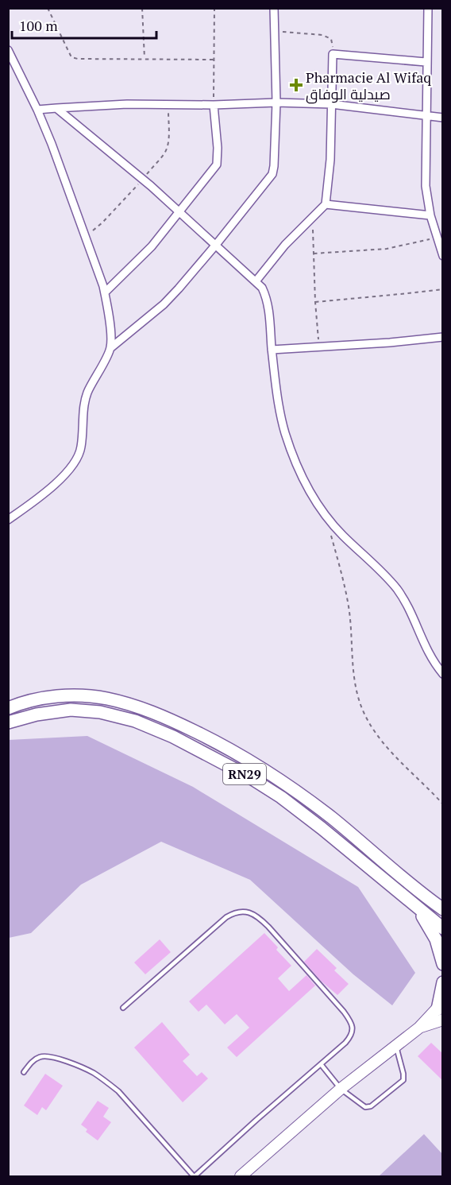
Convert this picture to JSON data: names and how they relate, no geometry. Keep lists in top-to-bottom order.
{
  "streets": {
    "main road": ["RN29"]
  },
  "places": {
    "health": ["Pharmacie Al Wifaq صيدلية الوفاق"]
  },
  "scale_bar": "100 m"
}
